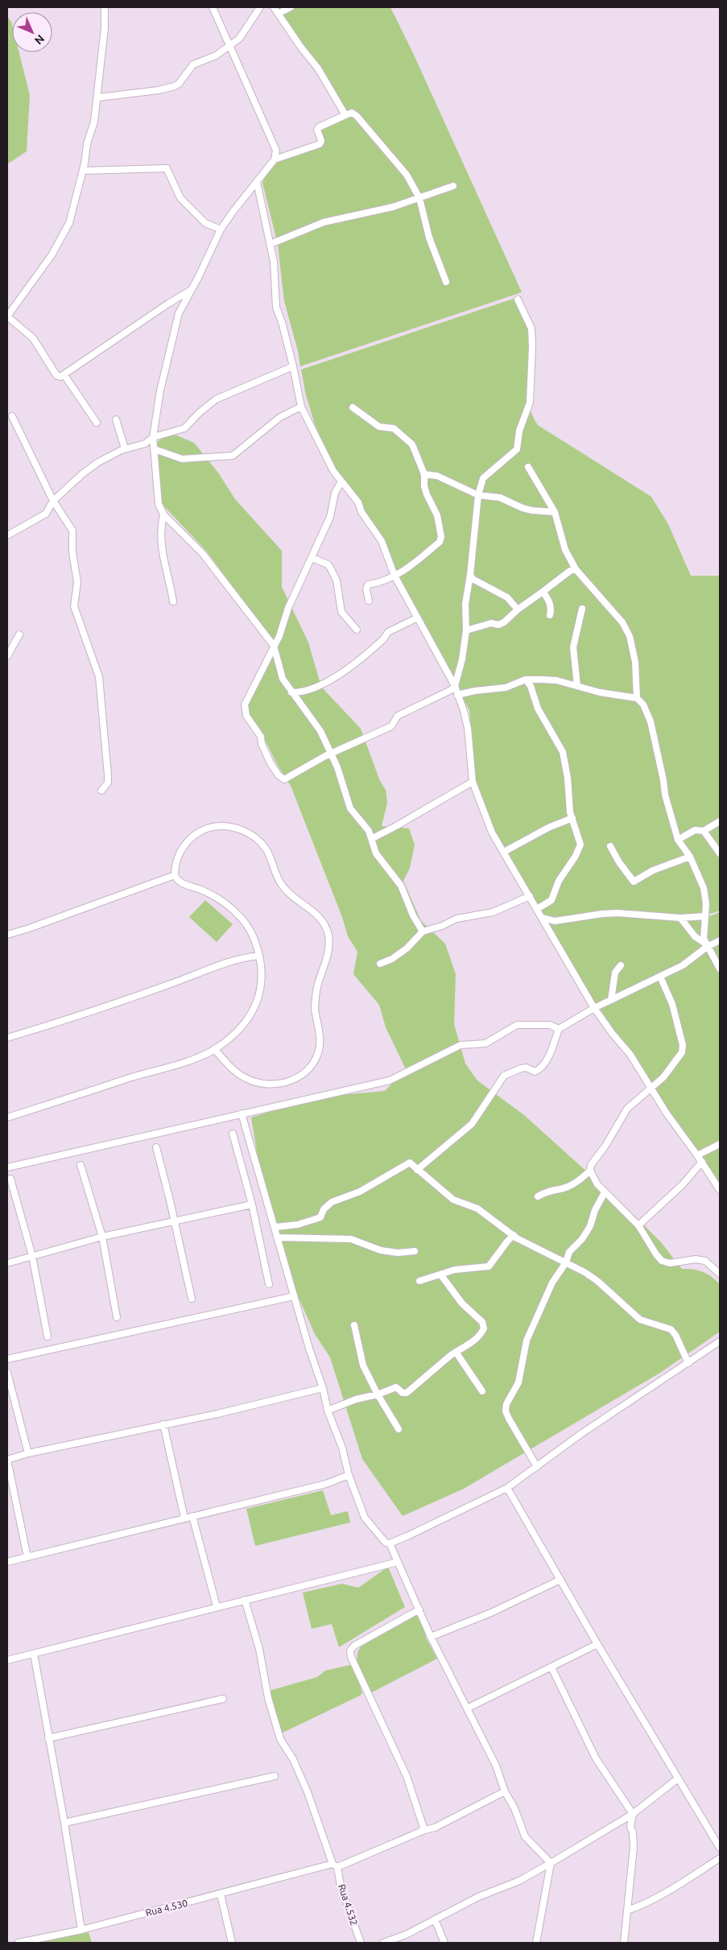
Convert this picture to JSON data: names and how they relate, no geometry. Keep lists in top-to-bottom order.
{
  "streets": {
    "street": ["Rua 4.532", "Rua 4.530"]
  },
  "crossings": [
    ["Rua 4.532", "Rua 4.530"]
  ],
  "north": "bottom right"
}
